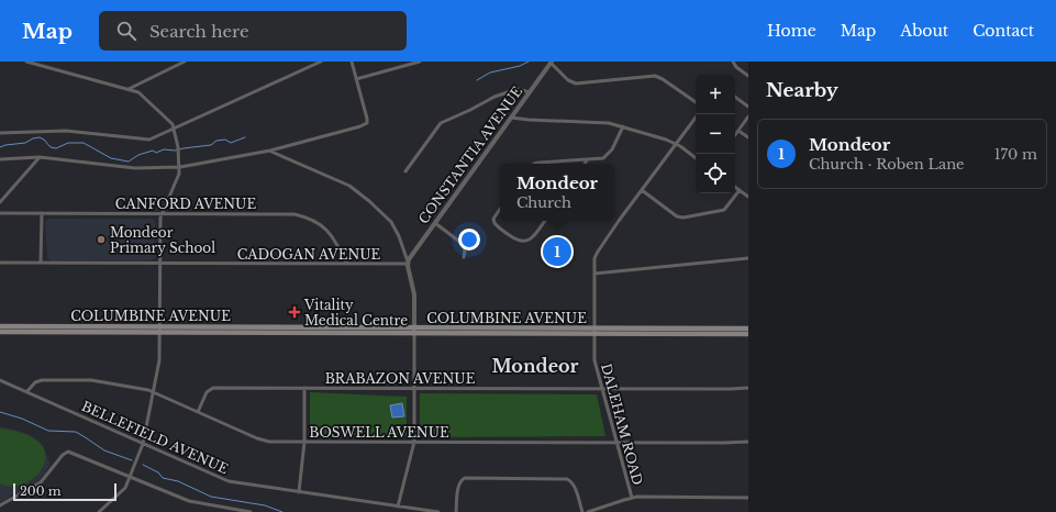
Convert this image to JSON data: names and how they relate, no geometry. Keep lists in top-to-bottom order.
{
  "streets": {
    "main road": ["COLUMBINE AVENUE"],
    "street": [
      "CONSTANTIA AVENUE",
      "CANFORD AVENUE",
      "CADOGAN AVENUE",
      "BRABAZON AVENUE",
      "DALEHAM ROAD",
      "BOSWELL AVENUE",
      "BELLEFIELD AVENUE"
    ]
  },
  "crossings": [
    ["CONSTANTIA AVENUE", "CADOGAN AVENUE"],
    ["CANFORD AVENUE", "CADOGAN AVENUE"],
    ["COLUMBINE AVENUE", "DALEHAM ROAD"],
    ["BRABAZON AVENUE", "DALEHAM ROAD"],
    ["BRABAZON AVENUE", "BOSWELL AVENUE"],
    ["DALEHAM ROAD", "BOSWELL AVENUE"],
    ["BOSWELL AVENUE", "BELLEFIELD AVENUE"]
  ],
  "districts": ["Mondeor"],
  "places": {
    "other": ["Mondeor Primary School"],
    "health": ["Vitality Medical Centre"]
  },
  "scale_bar": "200 m",
  "page": {
    "header": "Map",
    "search": "Search here",
    "nav": [
      "Home",
      "Map",
      "About",
      "Contact"
    ],
    "heading": "Nearby",
    "map_buttons": ["+", "−"],
    "list": [
      {
        "mark": "1",
        "name": "Mondeor",
        "note": "Church · Roben Lane",
        "value": "170 m"
      }
    ],
    "popup": ["Mondeor", "Church"],
    "pins": "1",
    "scale": "200 m"
  }
}
